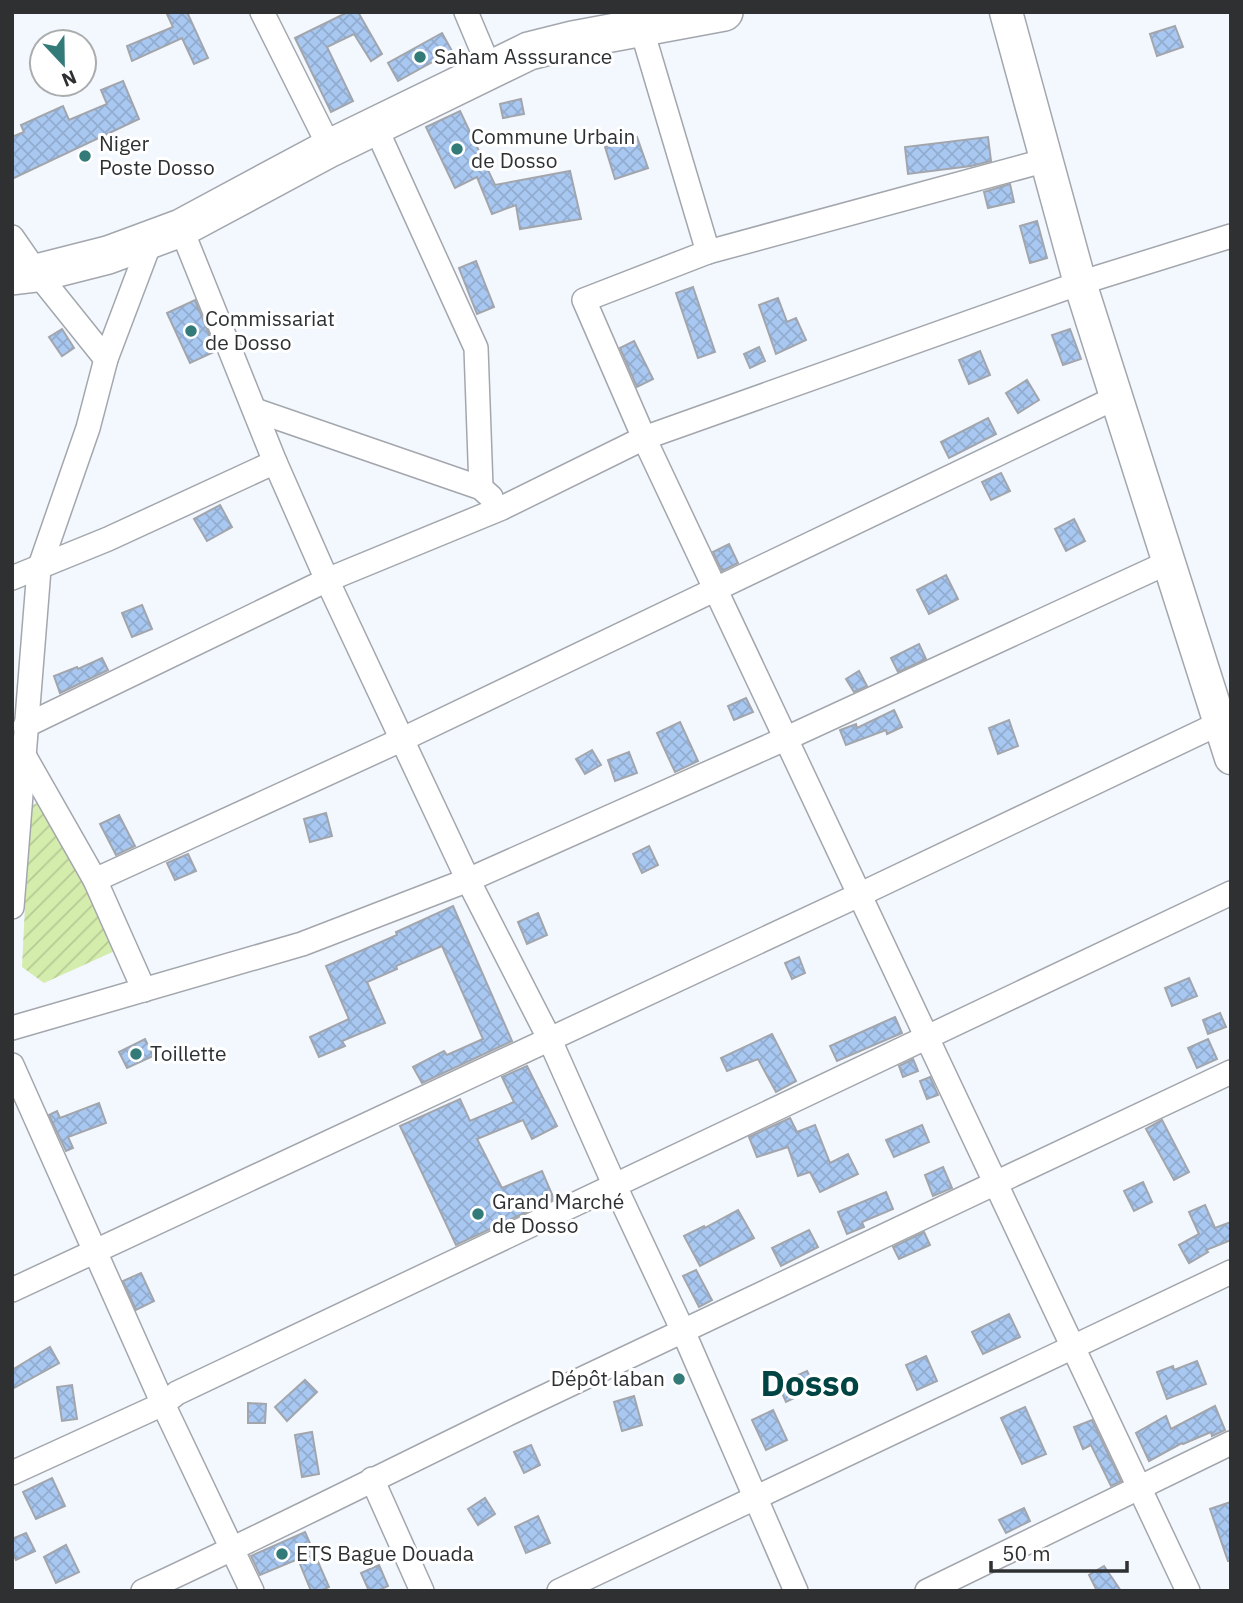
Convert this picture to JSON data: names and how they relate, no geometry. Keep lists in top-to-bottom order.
{
  "districts": ["Dosso"],
  "places": [
    "Saham Asssurance",
    "Commune Urbain de Dosso",
    "Niger Poste Dosso",
    "Commissariat de Dosso",
    "Toillette",
    "Grand Marché de Dosso",
    "Dépôt laban",
    "ETS Bague Douada"
  ],
  "scale_bar": "50 m",
  "north": "bottom"
}
